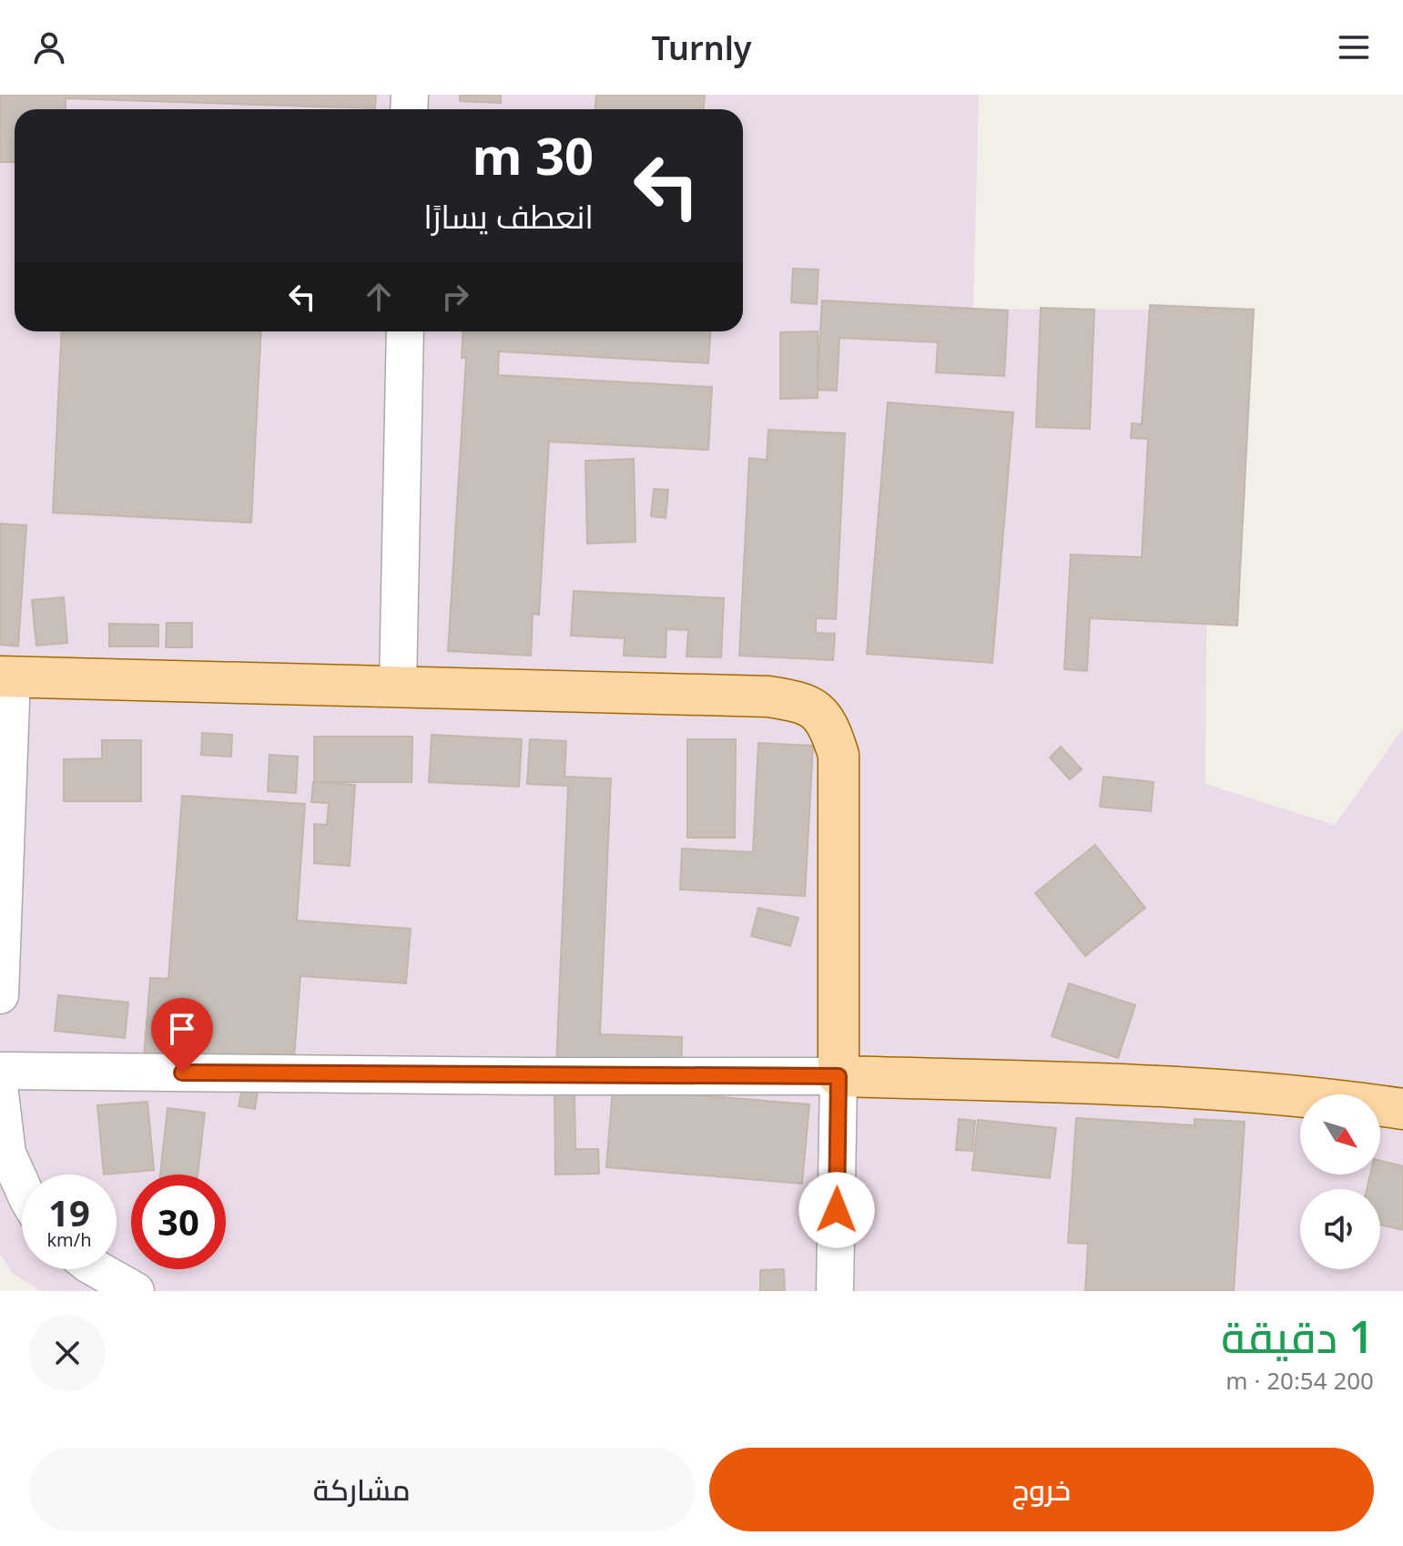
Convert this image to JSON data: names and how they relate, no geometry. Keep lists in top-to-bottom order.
{
  "north": "bottom right",
  "page": {
    "header": "Turnly",
    "turn": ["30 m", "انعطف يسارًا"],
    "speed": "19 km/h",
    "limit": "30",
    "heading": ["1 دقيقة", "200 m · 20:54"],
    "buttons": ["خروج", "مشاركة"]
  }
}
